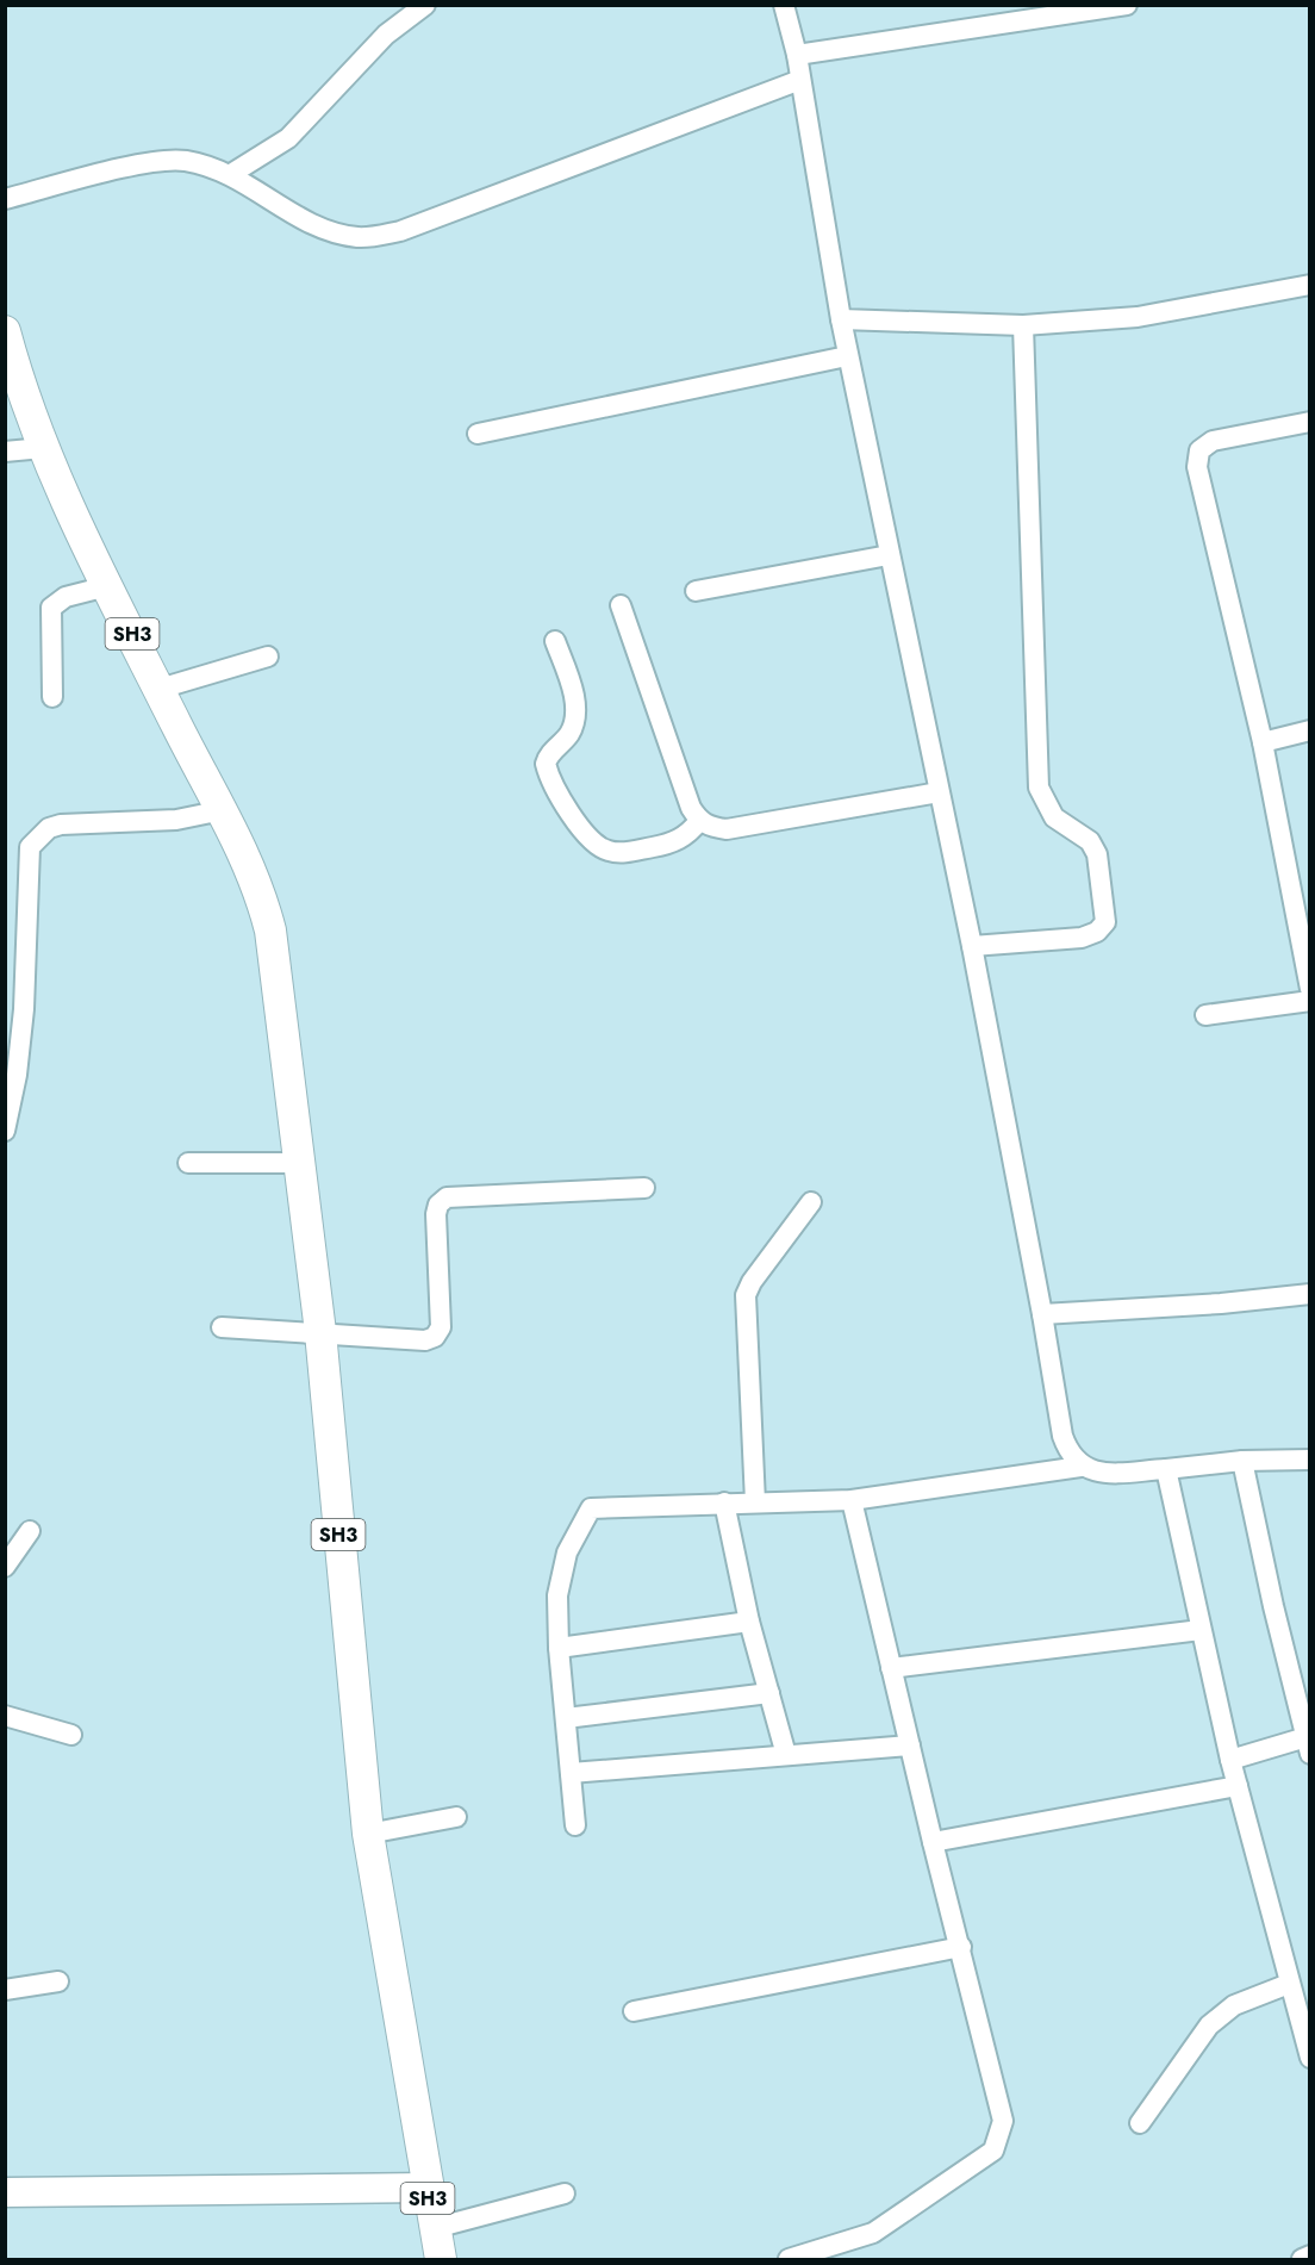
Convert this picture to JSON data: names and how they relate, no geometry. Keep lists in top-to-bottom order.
{
  "streets": {
    "main road": ["SH3"]
  }
}
